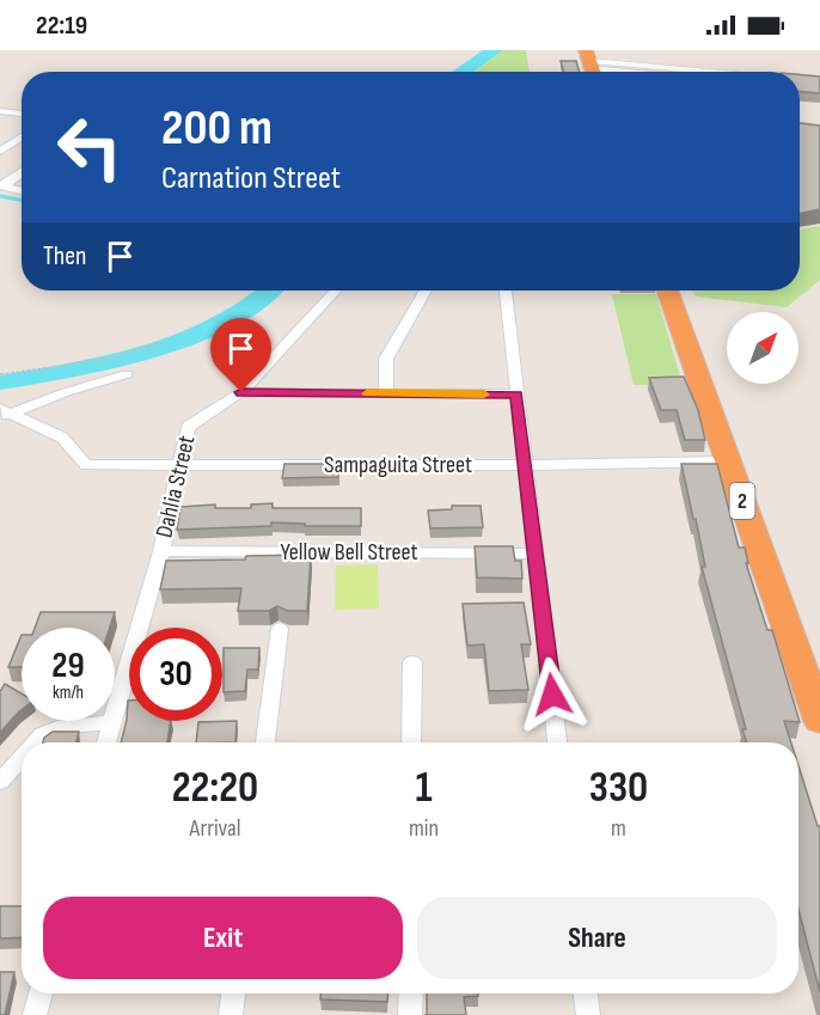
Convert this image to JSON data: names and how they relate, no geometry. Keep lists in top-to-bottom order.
{
  "streets": {
    "highway": ["2"],
    "street": ["Sampaguita Street", "Dahlia Street", "Yellow Bell Street"]
  },
  "crossings": [
    ["Sampaguita Street", "Dahlia Street"],
    ["Sampaguita Street", "2"],
    ["Dahlia Street", "Yellow Bell Street"]
  ],
  "north": "top right",
  "page": {
    "status": "22:19",
    "turn": ["200 m", "Carnation Street"],
    "then": "Then",
    "speed": "29 km/h",
    "limit": "30",
    "eta": [
      "22:20",
      "Arrival",
      "1",
      "min",
      "330",
      "m"
    ],
    "buttons": ["Exit", "Share"]
  }
}
